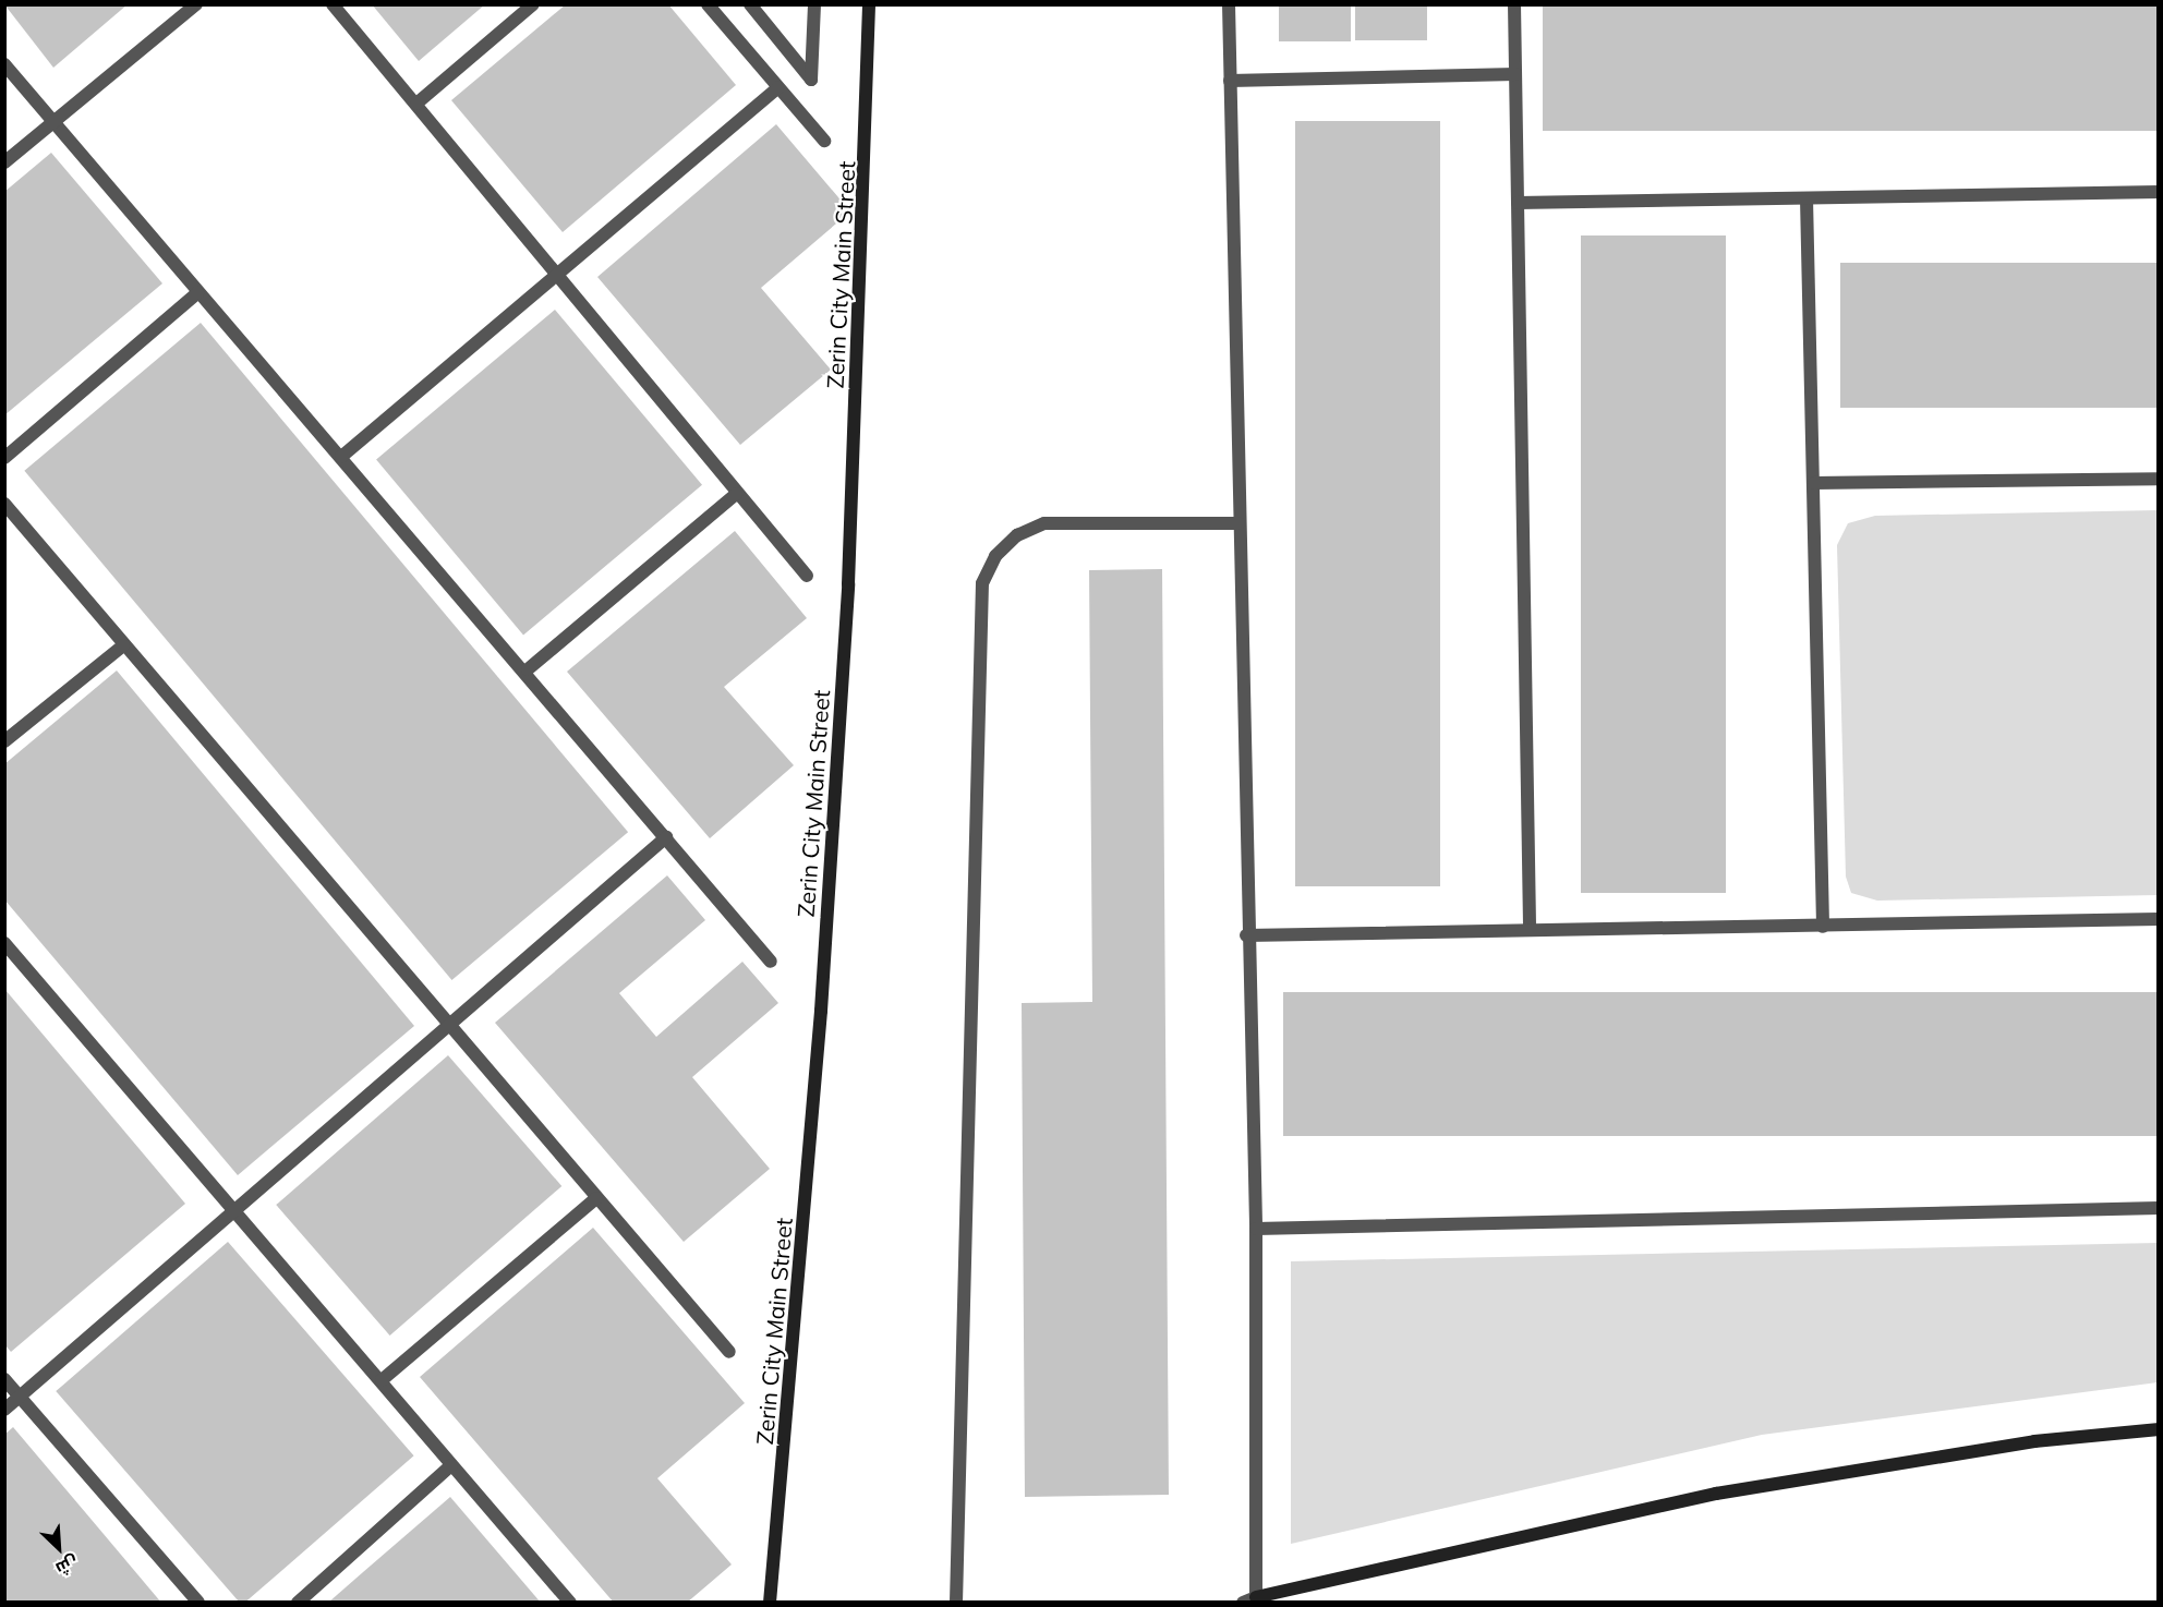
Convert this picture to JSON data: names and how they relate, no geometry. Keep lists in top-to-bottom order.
{
  "streets": {
    "street": ["Zerin City Main Street"]
  },
  "north": "bottom right"
}
